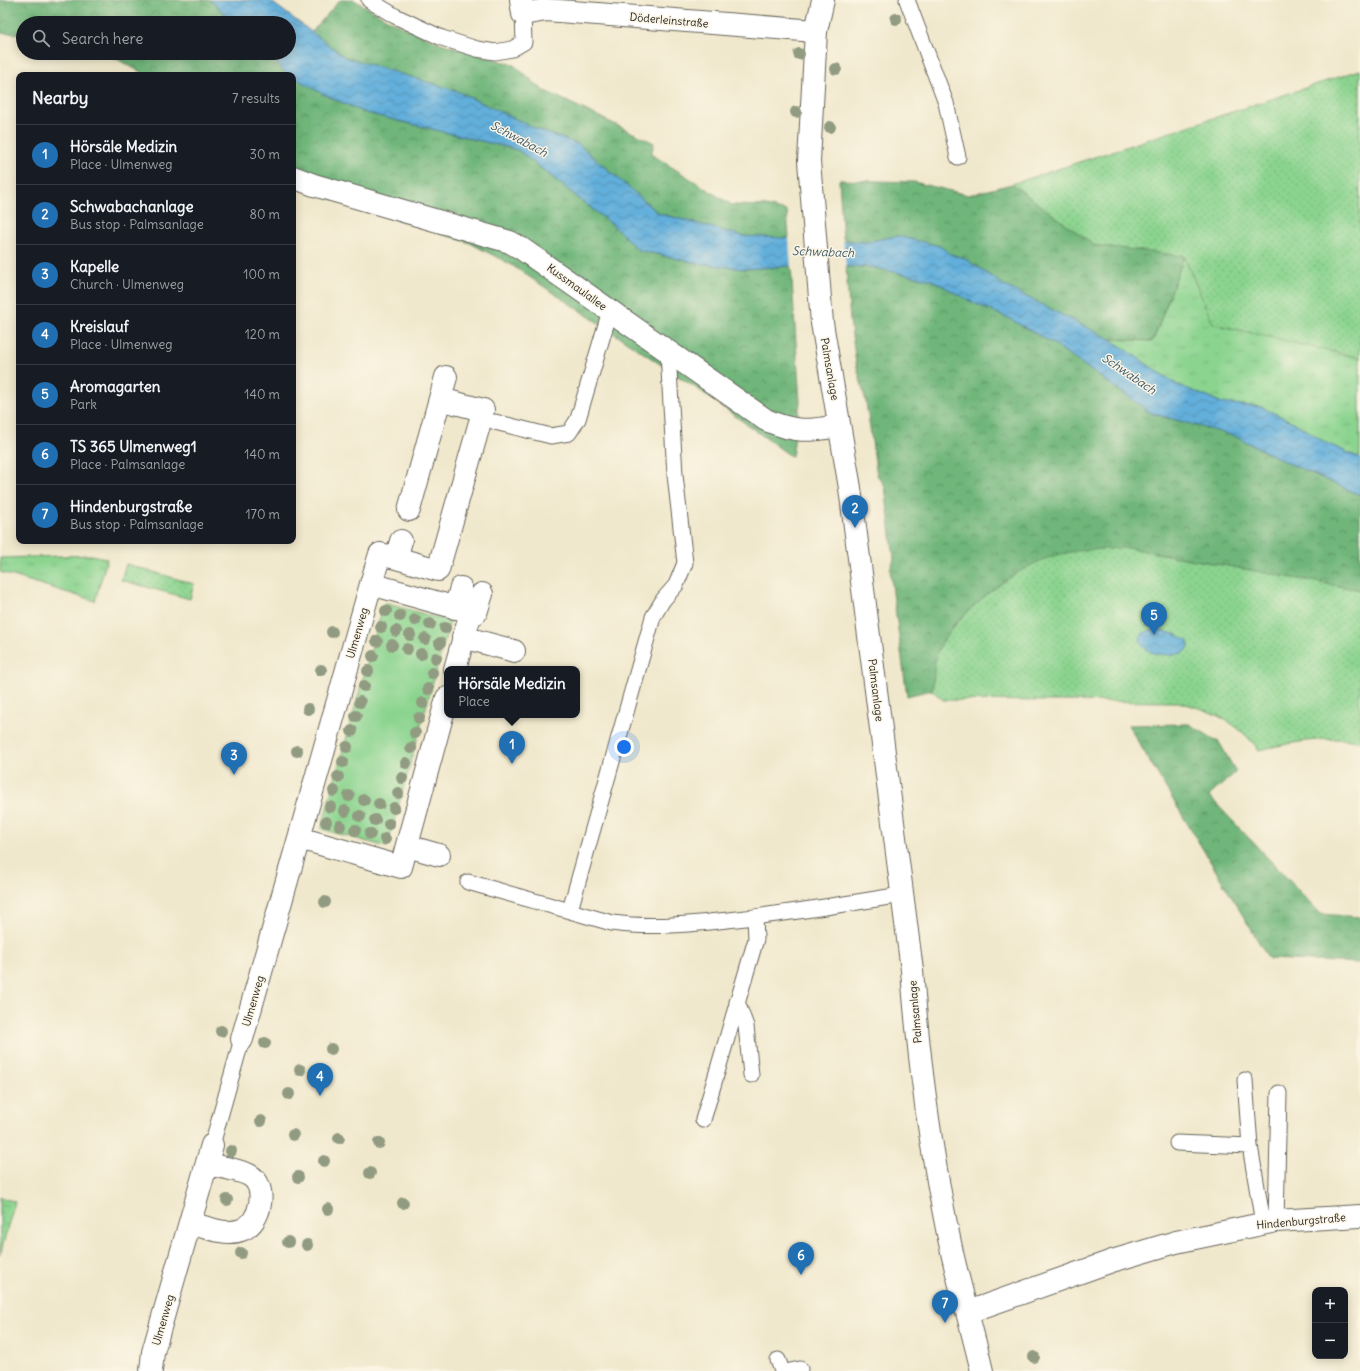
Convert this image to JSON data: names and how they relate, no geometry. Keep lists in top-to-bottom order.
{
  "streets": {
    "street": [
      "Döderleinstraße",
      "Kussmaulallee",
      "Palmsanlage",
      "Ulmenweg",
      "Hindenburgstraße"
    ]
  },
  "crossings": [
    ["Döderleinstraße", "Palmsanlage"],
    ["Kussmaulallee", "Palmsanlage"],
    ["Palmsanlage", "Hindenburgstraße"]
  ],
  "water": ["Schwabach"],
  "page": {
    "search": "Search here",
    "heading": ["Nearby", "7 results"],
    "list": [
      {
        "mark": "1",
        "name": "Hörsäle Medizin",
        "note": "Place · Ulmenweg",
        "value": "30 m"
      },
      {
        "mark": "2",
        "name": "Schwabachanlage",
        "note": "Bus stop · Palmsanlage",
        "value": "80 m"
      },
      {
        "mark": "3",
        "name": "Kapelle",
        "note": "Church · Ulmenweg",
        "value": "100 m"
      },
      {
        "mark": "4",
        "name": "Kreislauf",
        "note": "Place · Ulmenweg",
        "value": "120 m"
      },
      {
        "mark": "5",
        "name": "Aromagarten",
        "note": "Park",
        "value": "140 m"
      },
      {
        "mark": "6",
        "name": "TS 365 Ulmenweg1",
        "note": "Place · Palmsanlage",
        "value": "140 m"
      },
      {
        "mark": "7",
        "name": "Hindenburgstraße",
        "note": "Bus stop · Palmsanlage",
        "value": "170 m"
      }
    ],
    "pins": [
      "2",
      "5",
      "1",
      "3",
      "4",
      "6",
      "7"
    ],
    "popup": ["Hörsäle Medizin", "Place"],
    "map_buttons": ["+", "−"]
  }
}
